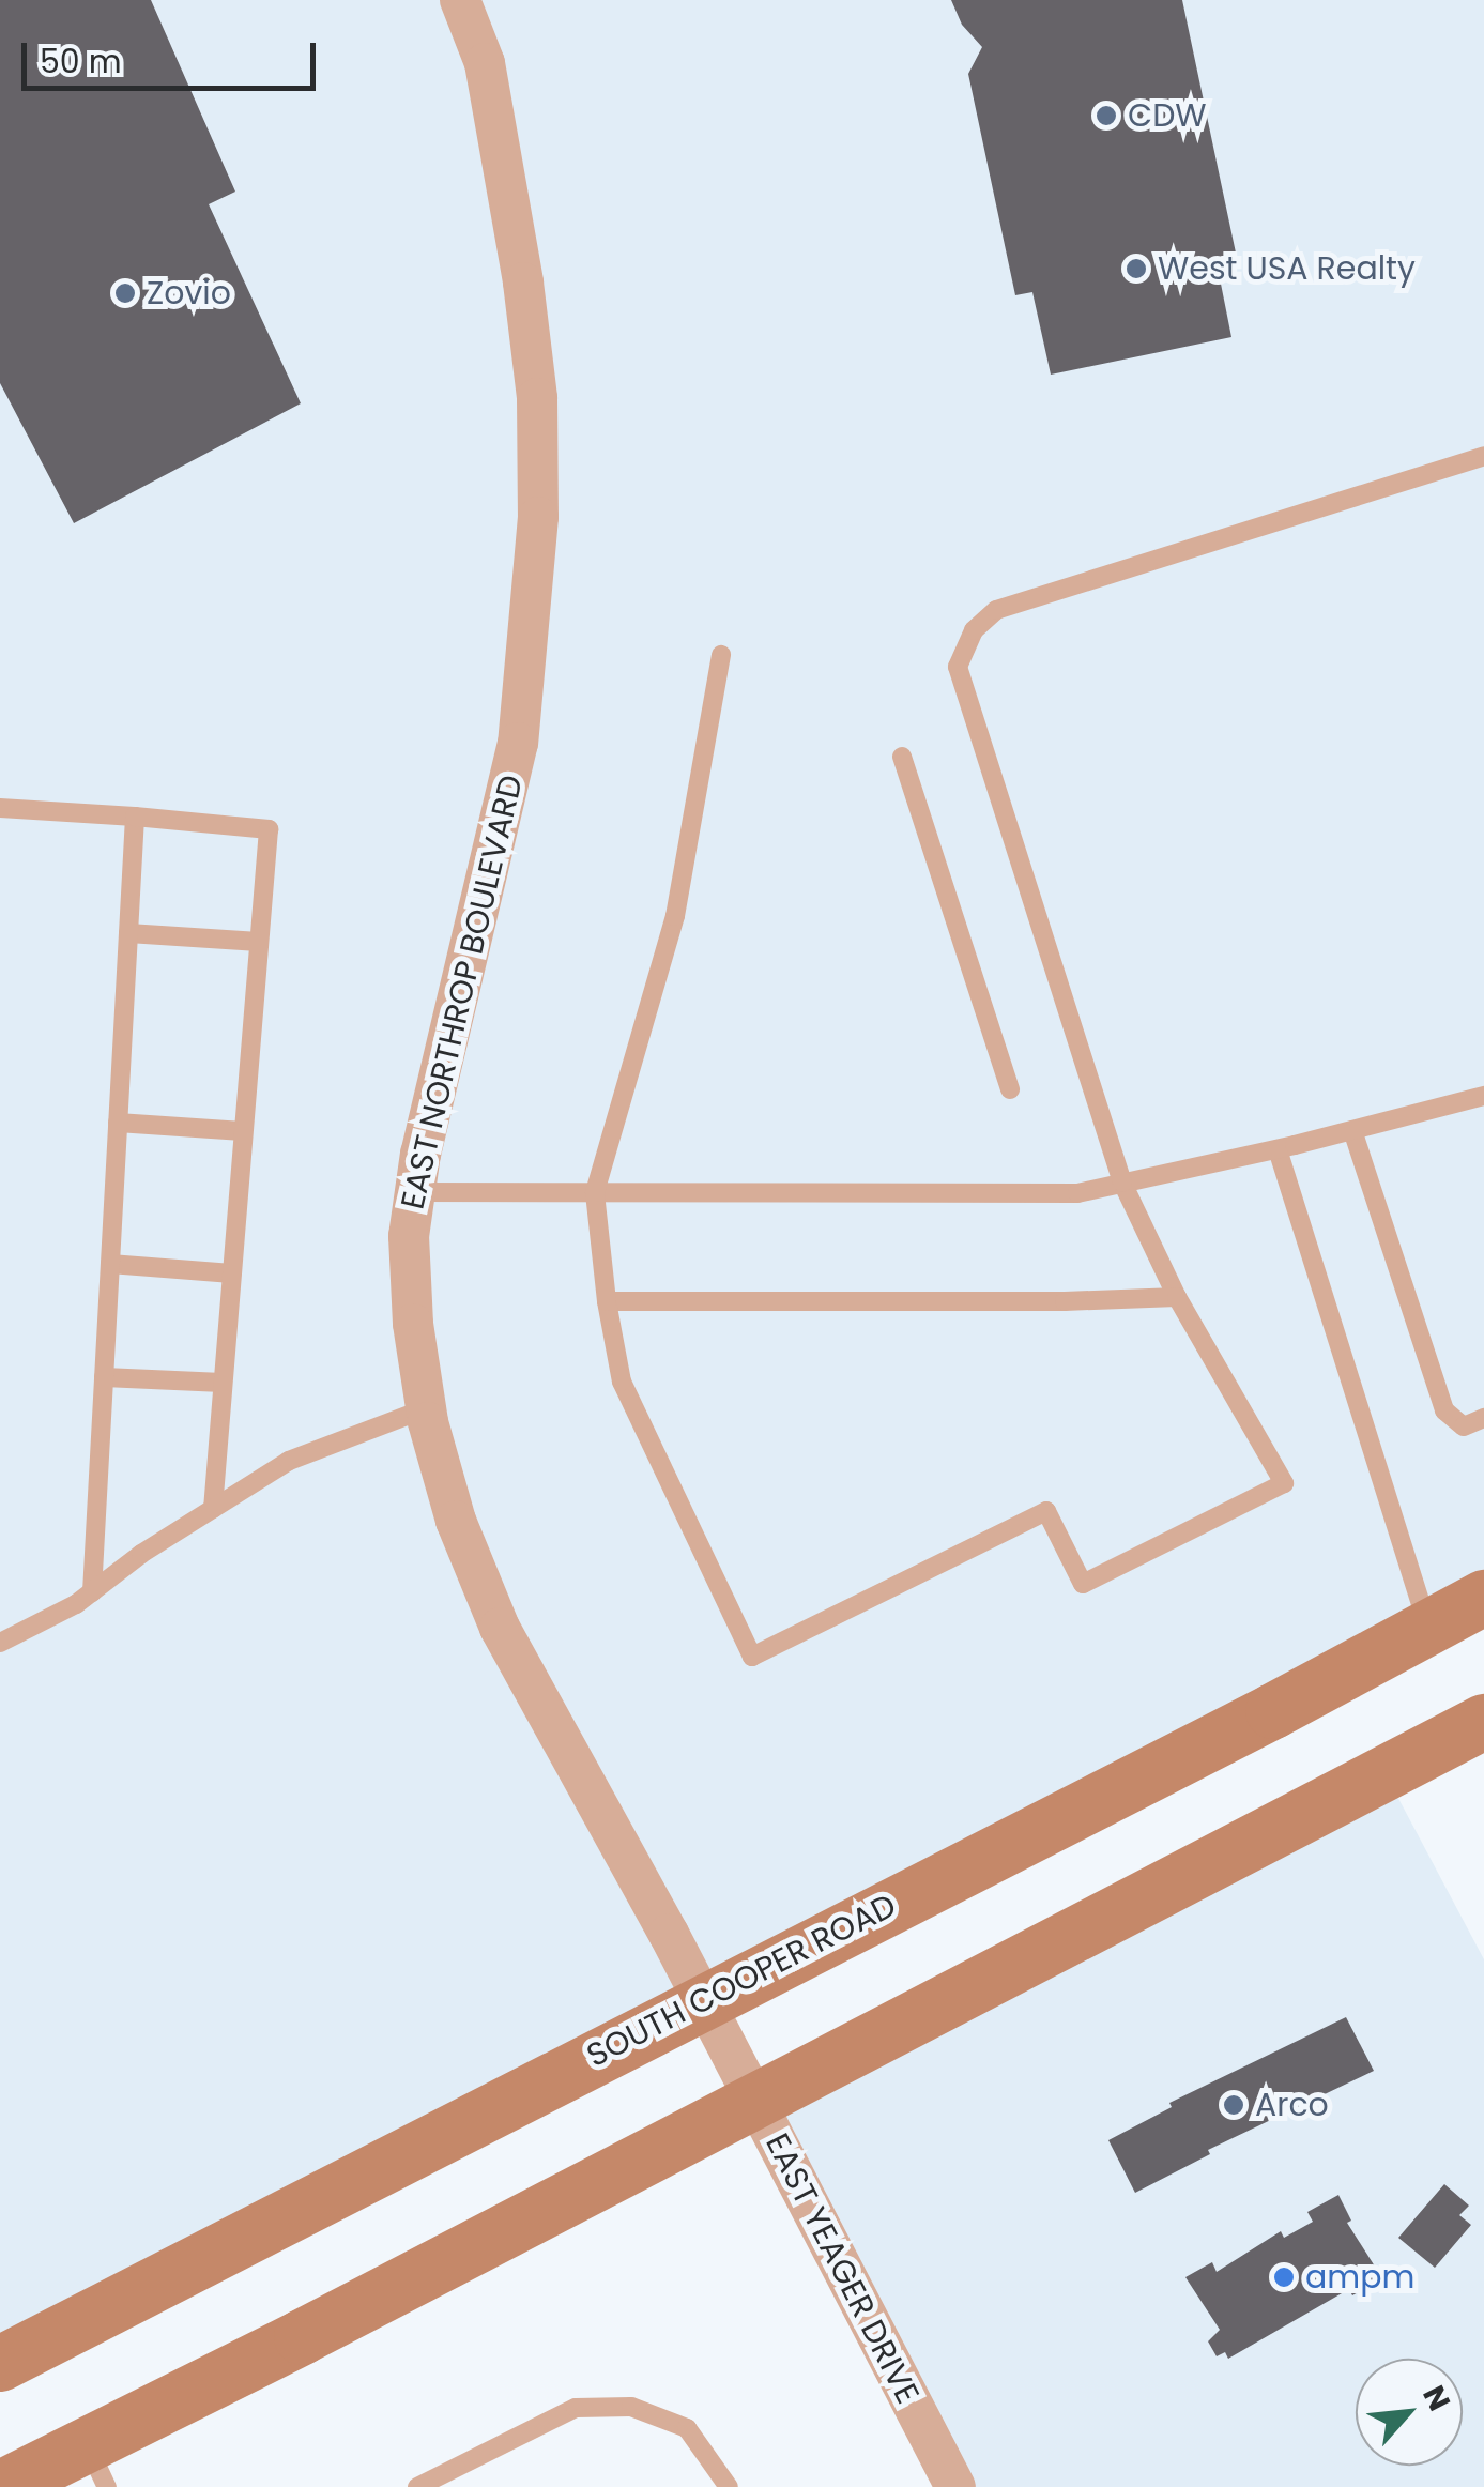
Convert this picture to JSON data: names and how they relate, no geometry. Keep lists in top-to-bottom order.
{
  "streets": {
    "main road": ["SOUTH COOPER ROAD"],
    "street": ["EAST NORTHROP BOULEVARD", "EAST YEAGER DRIVE"]
  },
  "crossings": [
    ["EAST NORTHROP BOULEVARD", "SOUTH COOPER ROAD"],
    ["EAST NORTHROP BOULEVARD", "EAST YEAGER DRIVE"]
  ],
  "places": [
    "CDW",
    "West USA Realty",
    "Zovio",
    "Arco",
    "ampm"
  ],
  "scale_bar": "50 m",
  "north": "top right"
}
